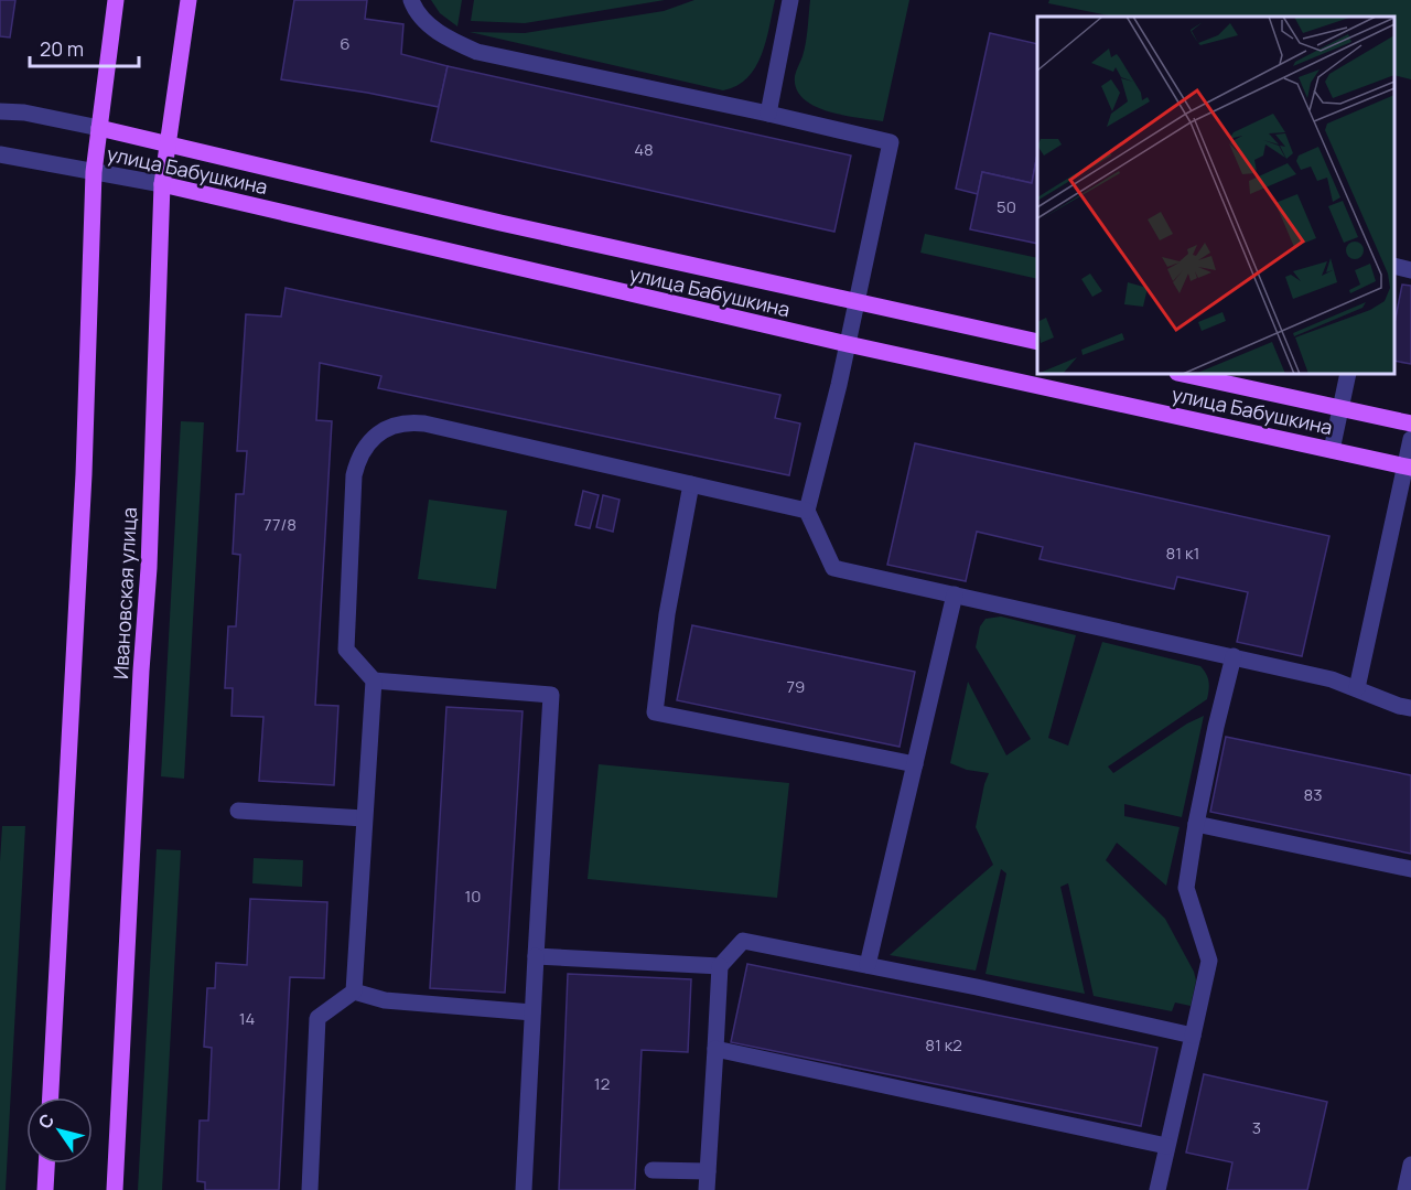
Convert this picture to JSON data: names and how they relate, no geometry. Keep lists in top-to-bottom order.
{
  "streets": {
    "main road": ["улица Бабушкина", "Ивановская улица"]
  },
  "crossings": [
    ["улица Бабушкина", "Ивановская улица"]
  ],
  "house_numbers": [
    "6",
    "48",
    "50",
    "77/8",
    "81 к1",
    "79",
    "83",
    "10",
    "14",
    "81 к2",
    "12",
    "3"
  ],
  "scale_bar": "20 m",
  "north": "top left"
}
